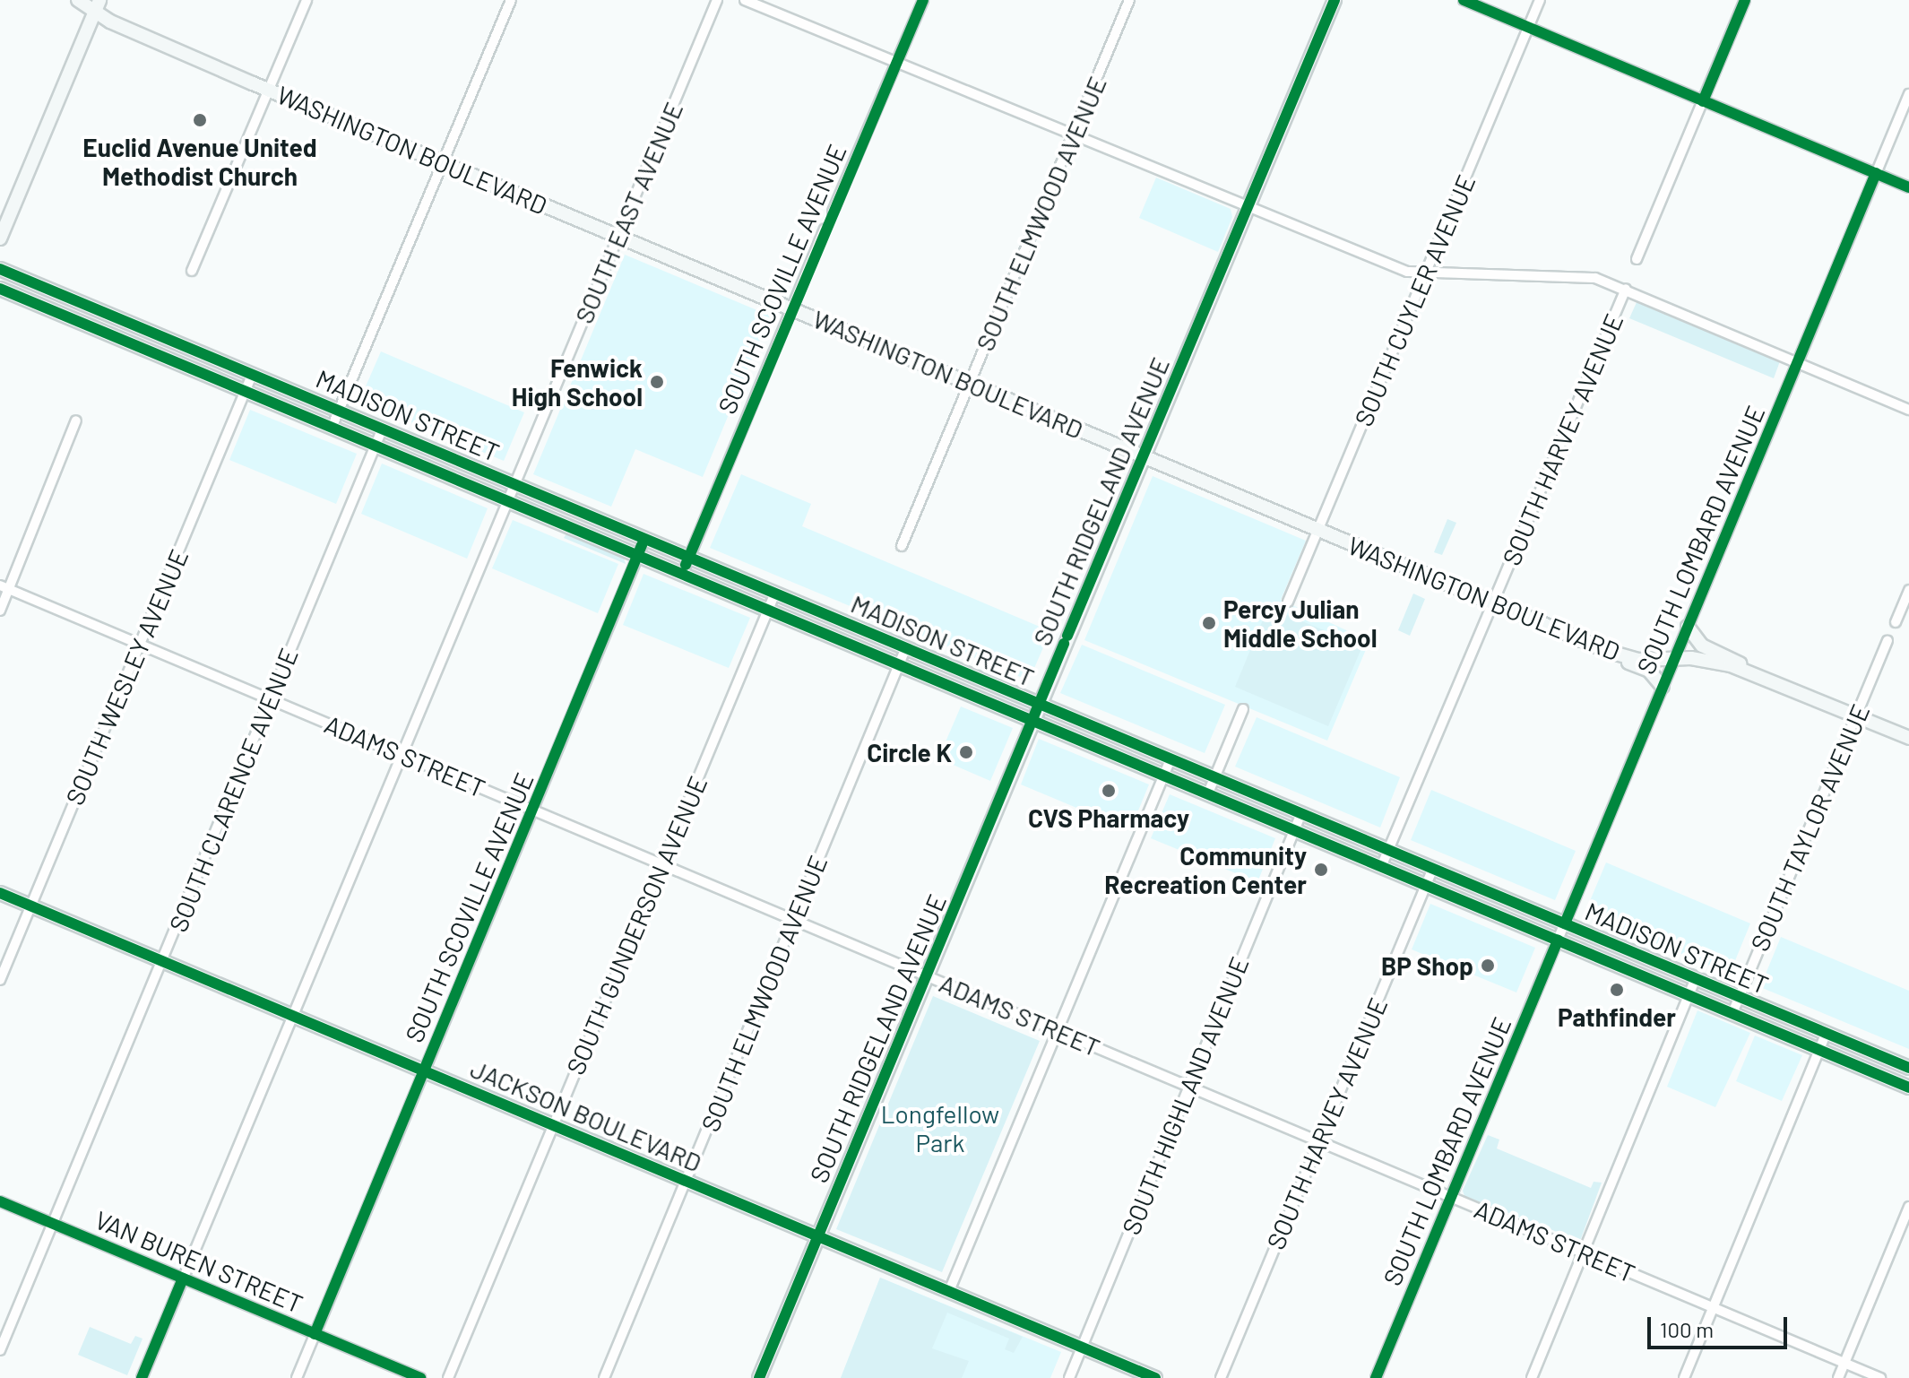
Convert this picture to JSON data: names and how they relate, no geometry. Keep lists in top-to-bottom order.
{
  "streets": {
    "street": [
      "WASHINGTON BOULEVARD",
      "SOUTH EAST AVENUE",
      "SOUTH ELMWOOD AVENUE",
      "SOUTH SCOVILLE AVENUE",
      "SOUTH CUYLER AVENUE",
      "MADISON STREET",
      "SOUTH HARVEY AVENUE",
      "SOUTH RIDGELAND AVENUE",
      "SOUTH LOMBARD AVENUE",
      "SOUTH WESLEY AVENUE",
      "ADAMS STREET",
      "SOUTH CLARENCE AVENUE",
      "SOUTH TAYLOR AVENUE",
      "SOUTH GUNDERSON AVENUE",
      "SOUTH HIGHLAND AVENUE",
      "JACKSON BOULEVARD",
      "VAN BUREN STREET"
    ]
  },
  "crossings": [
    ["WASHINGTON BOULEVARD", "SOUTH EAST AVENUE"],
    ["WASHINGTON BOULEVARD", "SOUTH ELMWOOD AVENUE"],
    ["WASHINGTON BOULEVARD", "SOUTH SCOVILLE AVENUE"],
    ["WASHINGTON BOULEVARD", "SOUTH CUYLER AVENUE"],
    ["WASHINGTON BOULEVARD", "SOUTH HARVEY AVENUE"],
    ["WASHINGTON BOULEVARD", "SOUTH RIDGELAND AVENUE"],
    ["WASHINGTON BOULEVARD", "SOUTH LOMBARD AVENUE"],
    ["WASHINGTON BOULEVARD", "SOUTH TAYLOR AVENUE"],
    ["SOUTH EAST AVENUE", "MADISON STREET"],
    ["SOUTH EAST AVENUE", "ADAMS STREET"],
    ["SOUTH EAST AVENUE", "JACKSON BOULEVARD"],
    ["SOUTH EAST AVENUE", "VAN BUREN STREET"],
    ["SOUTH ELMWOOD AVENUE", "MADISON STREET"],
    ["SOUTH ELMWOOD AVENUE", "ADAMS STREET"],
    ["SOUTH ELMWOOD AVENUE", "JACKSON BOULEVARD"],
    ["SOUTH SCOVILLE AVENUE", "MADISON STREET"],
    ["SOUTH SCOVILLE AVENUE", "ADAMS STREET"],
    ["SOUTH SCOVILLE AVENUE", "JACKSON BOULEVARD"],
    ["SOUTH SCOVILLE AVENUE", "VAN BUREN STREET"],
    ["MADISON STREET", "SOUTH HARVEY AVENUE"],
    ["MADISON STREET", "SOUTH RIDGELAND AVENUE"],
    ["MADISON STREET", "SOUTH LOMBARD AVENUE"],
    ["MADISON STREET", "SOUTH WESLEY AVENUE"],
    ["MADISON STREET", "SOUTH CLARENCE AVENUE"],
    ["MADISON STREET", "SOUTH TAYLOR AVENUE"],
    ["MADISON STREET", "SOUTH GUNDERSON AVENUE"],
    ["MADISON STREET", "SOUTH HIGHLAND AVENUE"],
    ["SOUTH HARVEY AVENUE", "ADAMS STREET"],
    ["SOUTH RIDGELAND AVENUE", "ADAMS STREET"],
    ["SOUTH RIDGELAND AVENUE", "JACKSON BOULEVARD"],
    ["SOUTH LOMBARD AVENUE", "ADAMS STREET"],
    ["SOUTH WESLEY AVENUE", "ADAMS STREET"],
    ["SOUTH WESLEY AVENUE", "JACKSON BOULEVARD"],
    ["ADAMS STREET", "SOUTH CLARENCE AVENUE"],
    ["ADAMS STREET", "SOUTH GUNDERSON AVENUE"],
    ["ADAMS STREET", "SOUTH HIGHLAND AVENUE"],
    ["SOUTH CLARENCE AVENUE", "JACKSON BOULEVARD"],
    ["SOUTH CLARENCE AVENUE", "VAN BUREN STREET"],
    ["SOUTH GUNDERSON AVENUE", "JACKSON BOULEVARD"],
    ["SOUTH HIGHLAND AVENUE", "JACKSON BOULEVARD"]
  ],
  "parks": ["Longfellow Park"],
  "places": [
    "Euclid Avenue United Methodist Church",
    "Fenwick High School",
    "Percy Julian Middle School",
    "Circle K",
    "CVS Pharmacy",
    "Community Recreation Center",
    "BP Shop",
    "Pathfinder"
  ],
  "scale_bar": "100 m"
}
